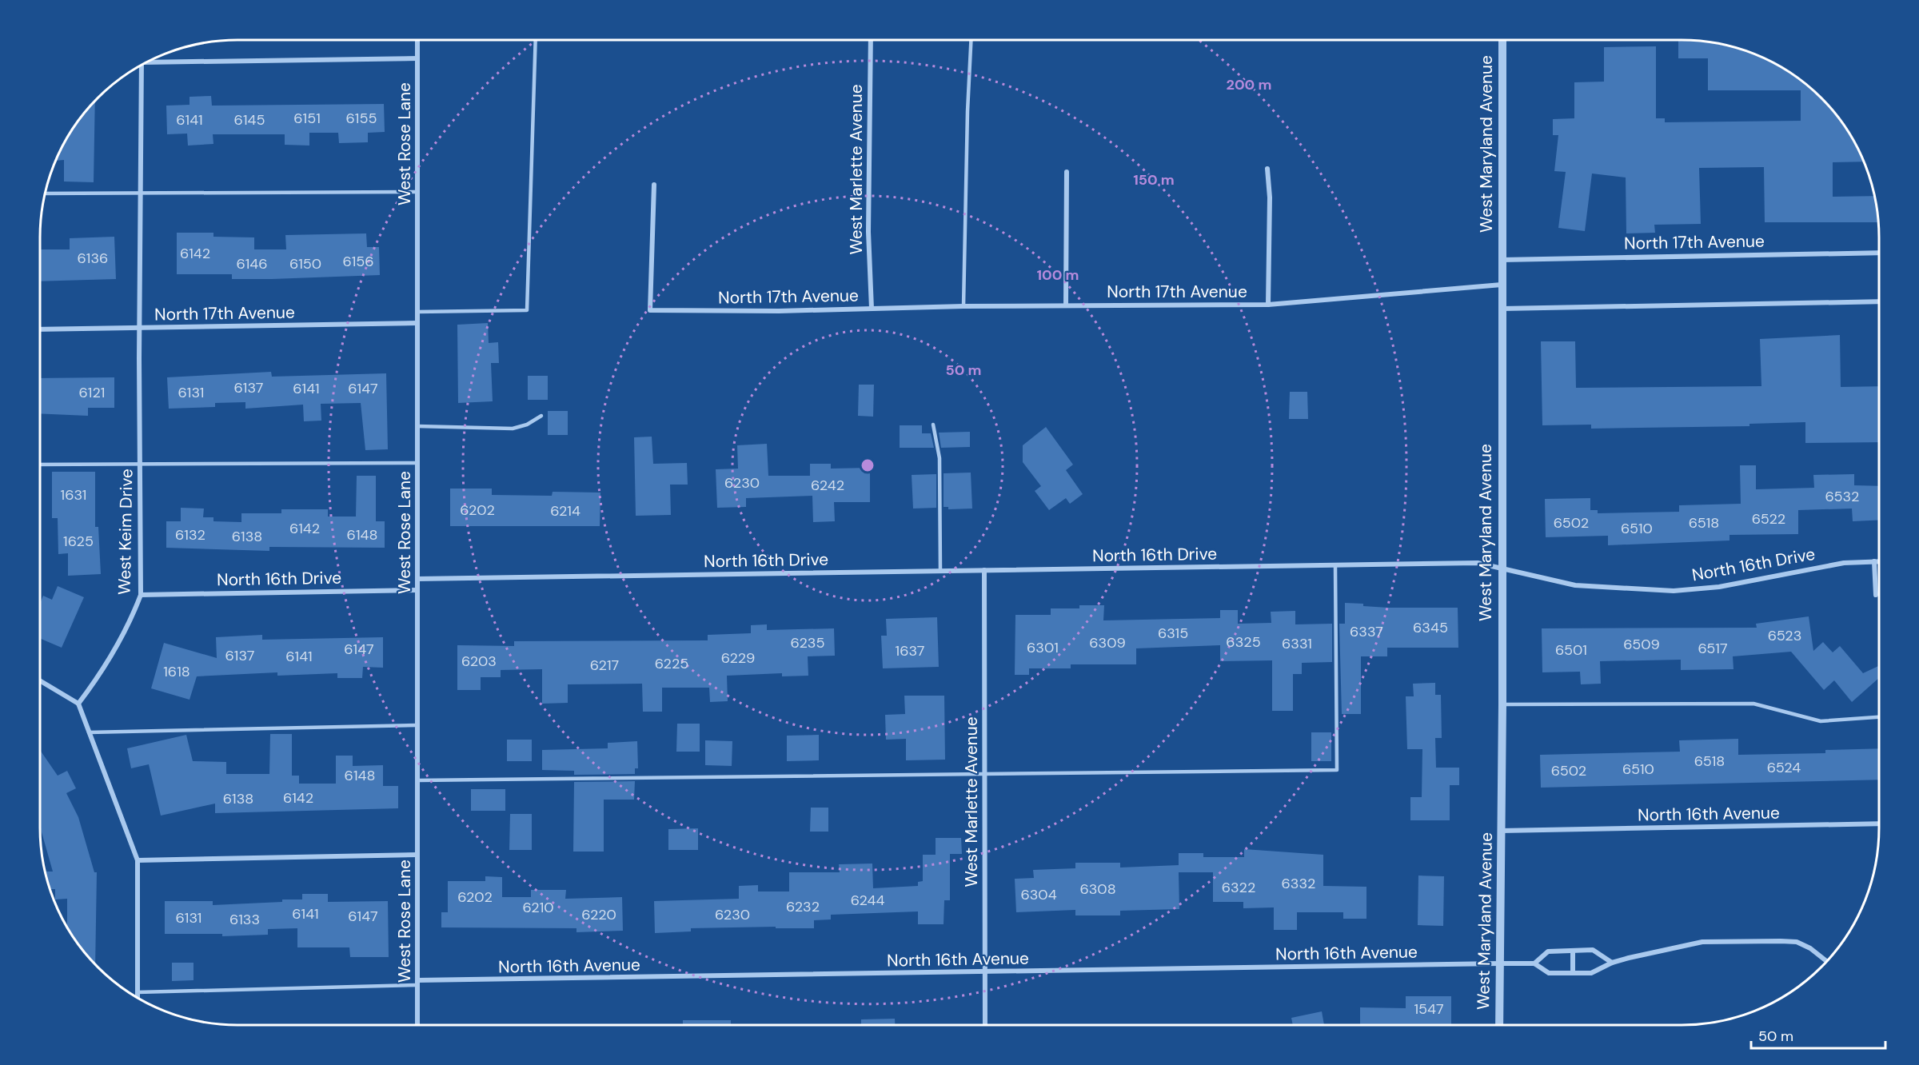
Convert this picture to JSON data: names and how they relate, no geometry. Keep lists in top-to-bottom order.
{
  "streets": {
    "street": [
      "West Rose Lane",
      "West Maryland Avenue",
      "West Marlette Avenue",
      "North 17th Avenue",
      "West Keim Drive",
      "North 16th Drive",
      "North 16th Avenue"
    ]
  },
  "crossings": [
    ["West Rose Lane", "North 17th Avenue"],
    ["West Rose Lane", "North 16th Drive"],
    ["West Rose Lane", "North 16th Avenue"],
    ["West Maryland Avenue", "North 17th Avenue"],
    ["West Maryland Avenue", "North 16th Drive"],
    ["West Maryland Avenue", "North 16th Avenue"],
    ["West Marlette Avenue", "North 17th Avenue"],
    ["West Marlette Avenue", "North 16th Drive"],
    ["West Marlette Avenue", "North 16th Avenue"],
    ["North 17th Avenue", "West Keim Drive"],
    ["West Keim Drive", "North 16th Drive"]
  ],
  "house_numbers": [
    "6151",
    "6155",
    "6141",
    "6145",
    "6142",
    "6136",
    "6156",
    "6146",
    "6150",
    "6137",
    "6141",
    "6147",
    "6121",
    "6131",
    "6230",
    "6242",
    "1631",
    "6532",
    "6202",
    "6214",
    "6522",
    "6502",
    "6518",
    "6142",
    "6510",
    "6132",
    "6148",
    "6138",
    "1625",
    "6345",
    "6337",
    "6315",
    "6523",
    "6325",
    "6235",
    "6309",
    "6331",
    "6509",
    "6301",
    "6517",
    "6147",
    "6501",
    "1637",
    "6137",
    "6141",
    "6229",
    "6203",
    "6225",
    "6217",
    "1618",
    "6518",
    "6524",
    "6510",
    "6502",
    "6148",
    "6142",
    "6138",
    "6332",
    "6322",
    "6308",
    "6304",
    "6202",
    "6244",
    "6232",
    "6210",
    "6141",
    "6220",
    "6230",
    "6147",
    "6131",
    "6133",
    "1547"
  ],
  "scale_bar": "50 m",
  "rings": [
    "200 m",
    "150 m",
    "100 m",
    "50 m"
  ]
}
